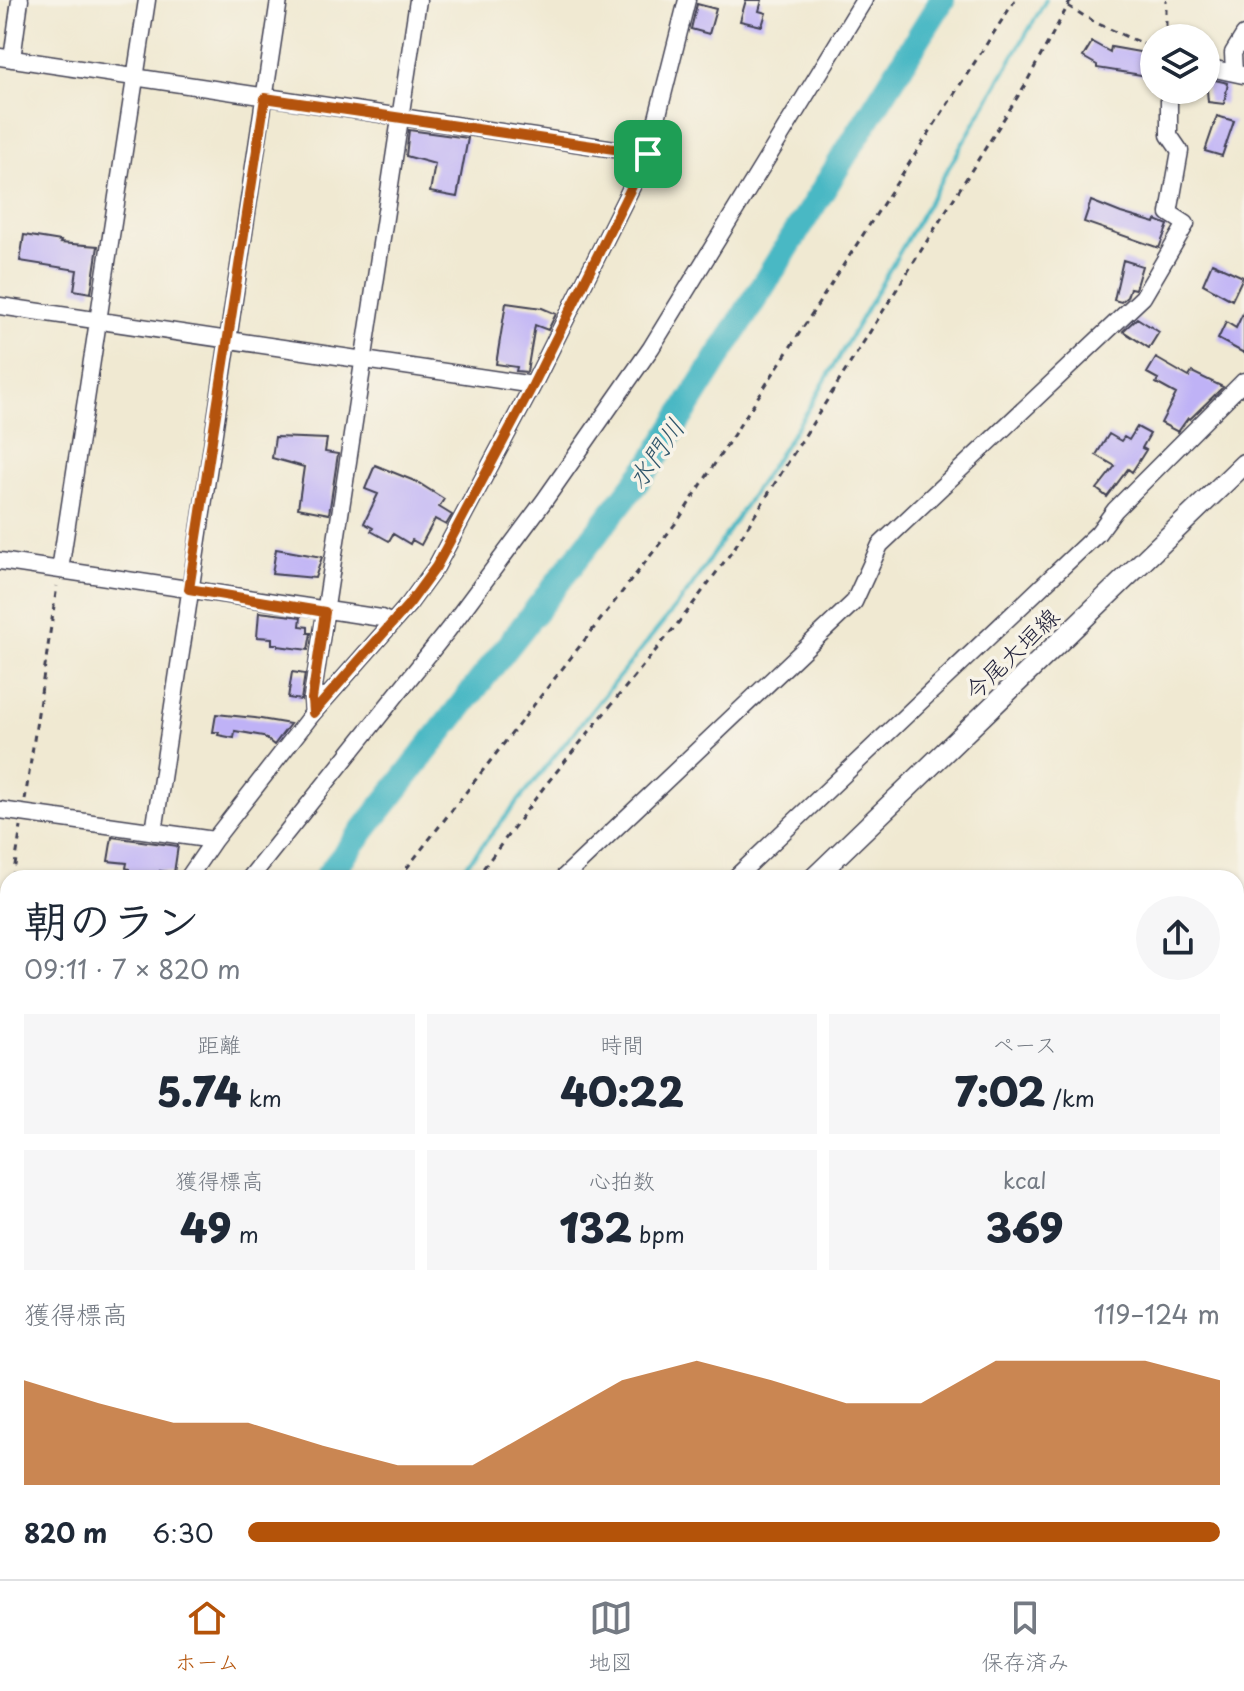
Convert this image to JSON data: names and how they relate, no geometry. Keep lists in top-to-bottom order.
{
  "streets": {
    "main road": ["今尾大垣線"]
  },
  "water": ["水門川"],
  "page": {
    "heading": ["朝のラン", "09:11 · 7 × 820 m"],
    "stats": [
      ["距離", "5.74 km"],
      ["時間", "40:22"],
      ["ペース", "7:02 /km"],
      ["獲得標高", "49 m"],
      ["心拍数", "132 bpm"],
      ["kcal", "369"]
    ],
    "chart": ["獲得標高", "119–124 m"],
    "list": [
      {
        "name": "820 m",
        "note": "6:30"
      }
    ],
    "tabs": ["ホーム", "地図", "保存済み"]
  }
}
